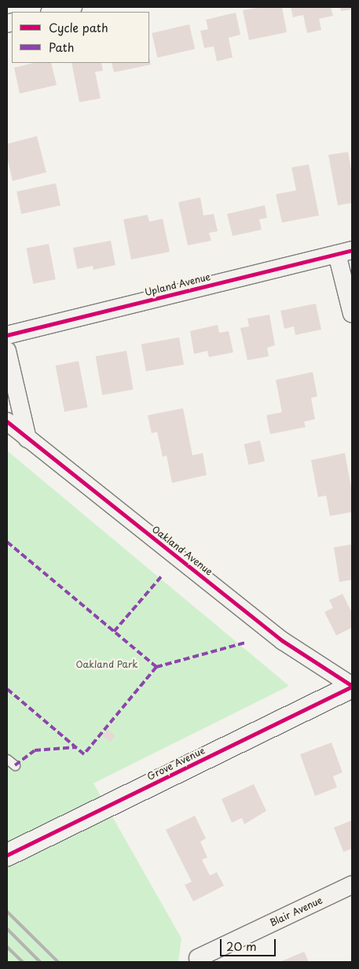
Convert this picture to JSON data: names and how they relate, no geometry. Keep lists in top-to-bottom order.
{
  "streets": {
    "street": [
      "Upland Avenue",
      "Oakland Avenue",
      "Grove Avenue",
      "Blair Avenue"
    ]
  },
  "crossings": [
    ["Oakland Avenue", "Grove Avenue"]
  ],
  "parks": ["Oakland Park"],
  "legend": ["Cycle path", "Path"],
  "scale_bar": "20 m"
}
